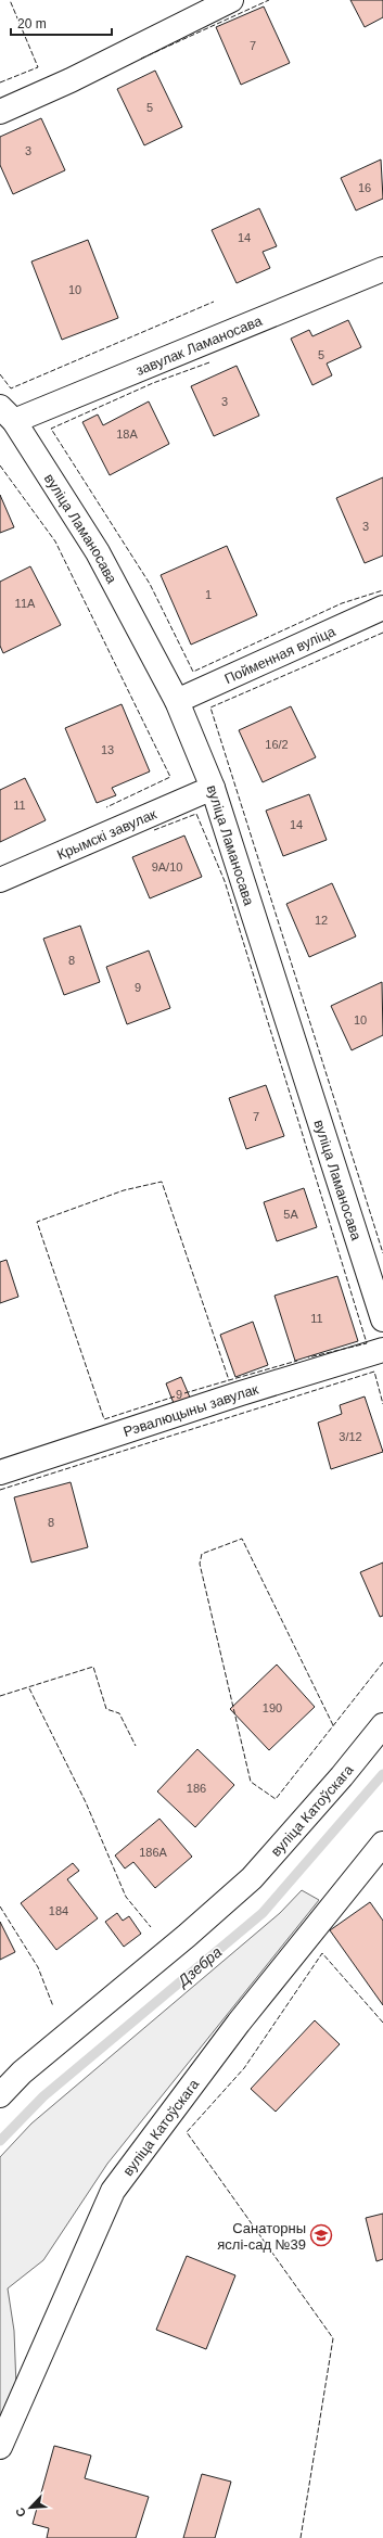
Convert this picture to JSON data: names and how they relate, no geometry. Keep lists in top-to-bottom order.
{
  "streets": {
    "street": [
      "завулак Ламаносава",
      "вуліца Ламаносава",
      "Пойменная вуліца",
      "Крымскі завулак",
      "Рэвалюцыны завулак",
      "вуліца Катоўскага"
    ]
  },
  "crossings": [
    ["завулак Ламаносава", "вуліца Ламаносава"],
    ["вуліца Ламаносава", "Пойменная вуліца"],
    ["вуліца Ламаносава", "Крымскі завулак"]
  ],
  "water": ["Дзебра"],
  "places": {
    "school or university": ["Санаторны яслі-сад №39"]
  },
  "house_numbers": [
    "7",
    "5",
    "3",
    "16",
    "14",
    "10",
    "5",
    "3",
    "18А",
    "3",
    "1",
    "11А",
    "16/2",
    "13",
    "11",
    "14",
    "9А/10",
    "12",
    "8",
    "9",
    "10",
    "7",
    "5А",
    "11",
    "9",
    "3/12",
    "8",
    "190",
    "186",
    "186А",
    "184"
  ],
  "scale_bar": "20 m",
  "north": "bottom left"
}
